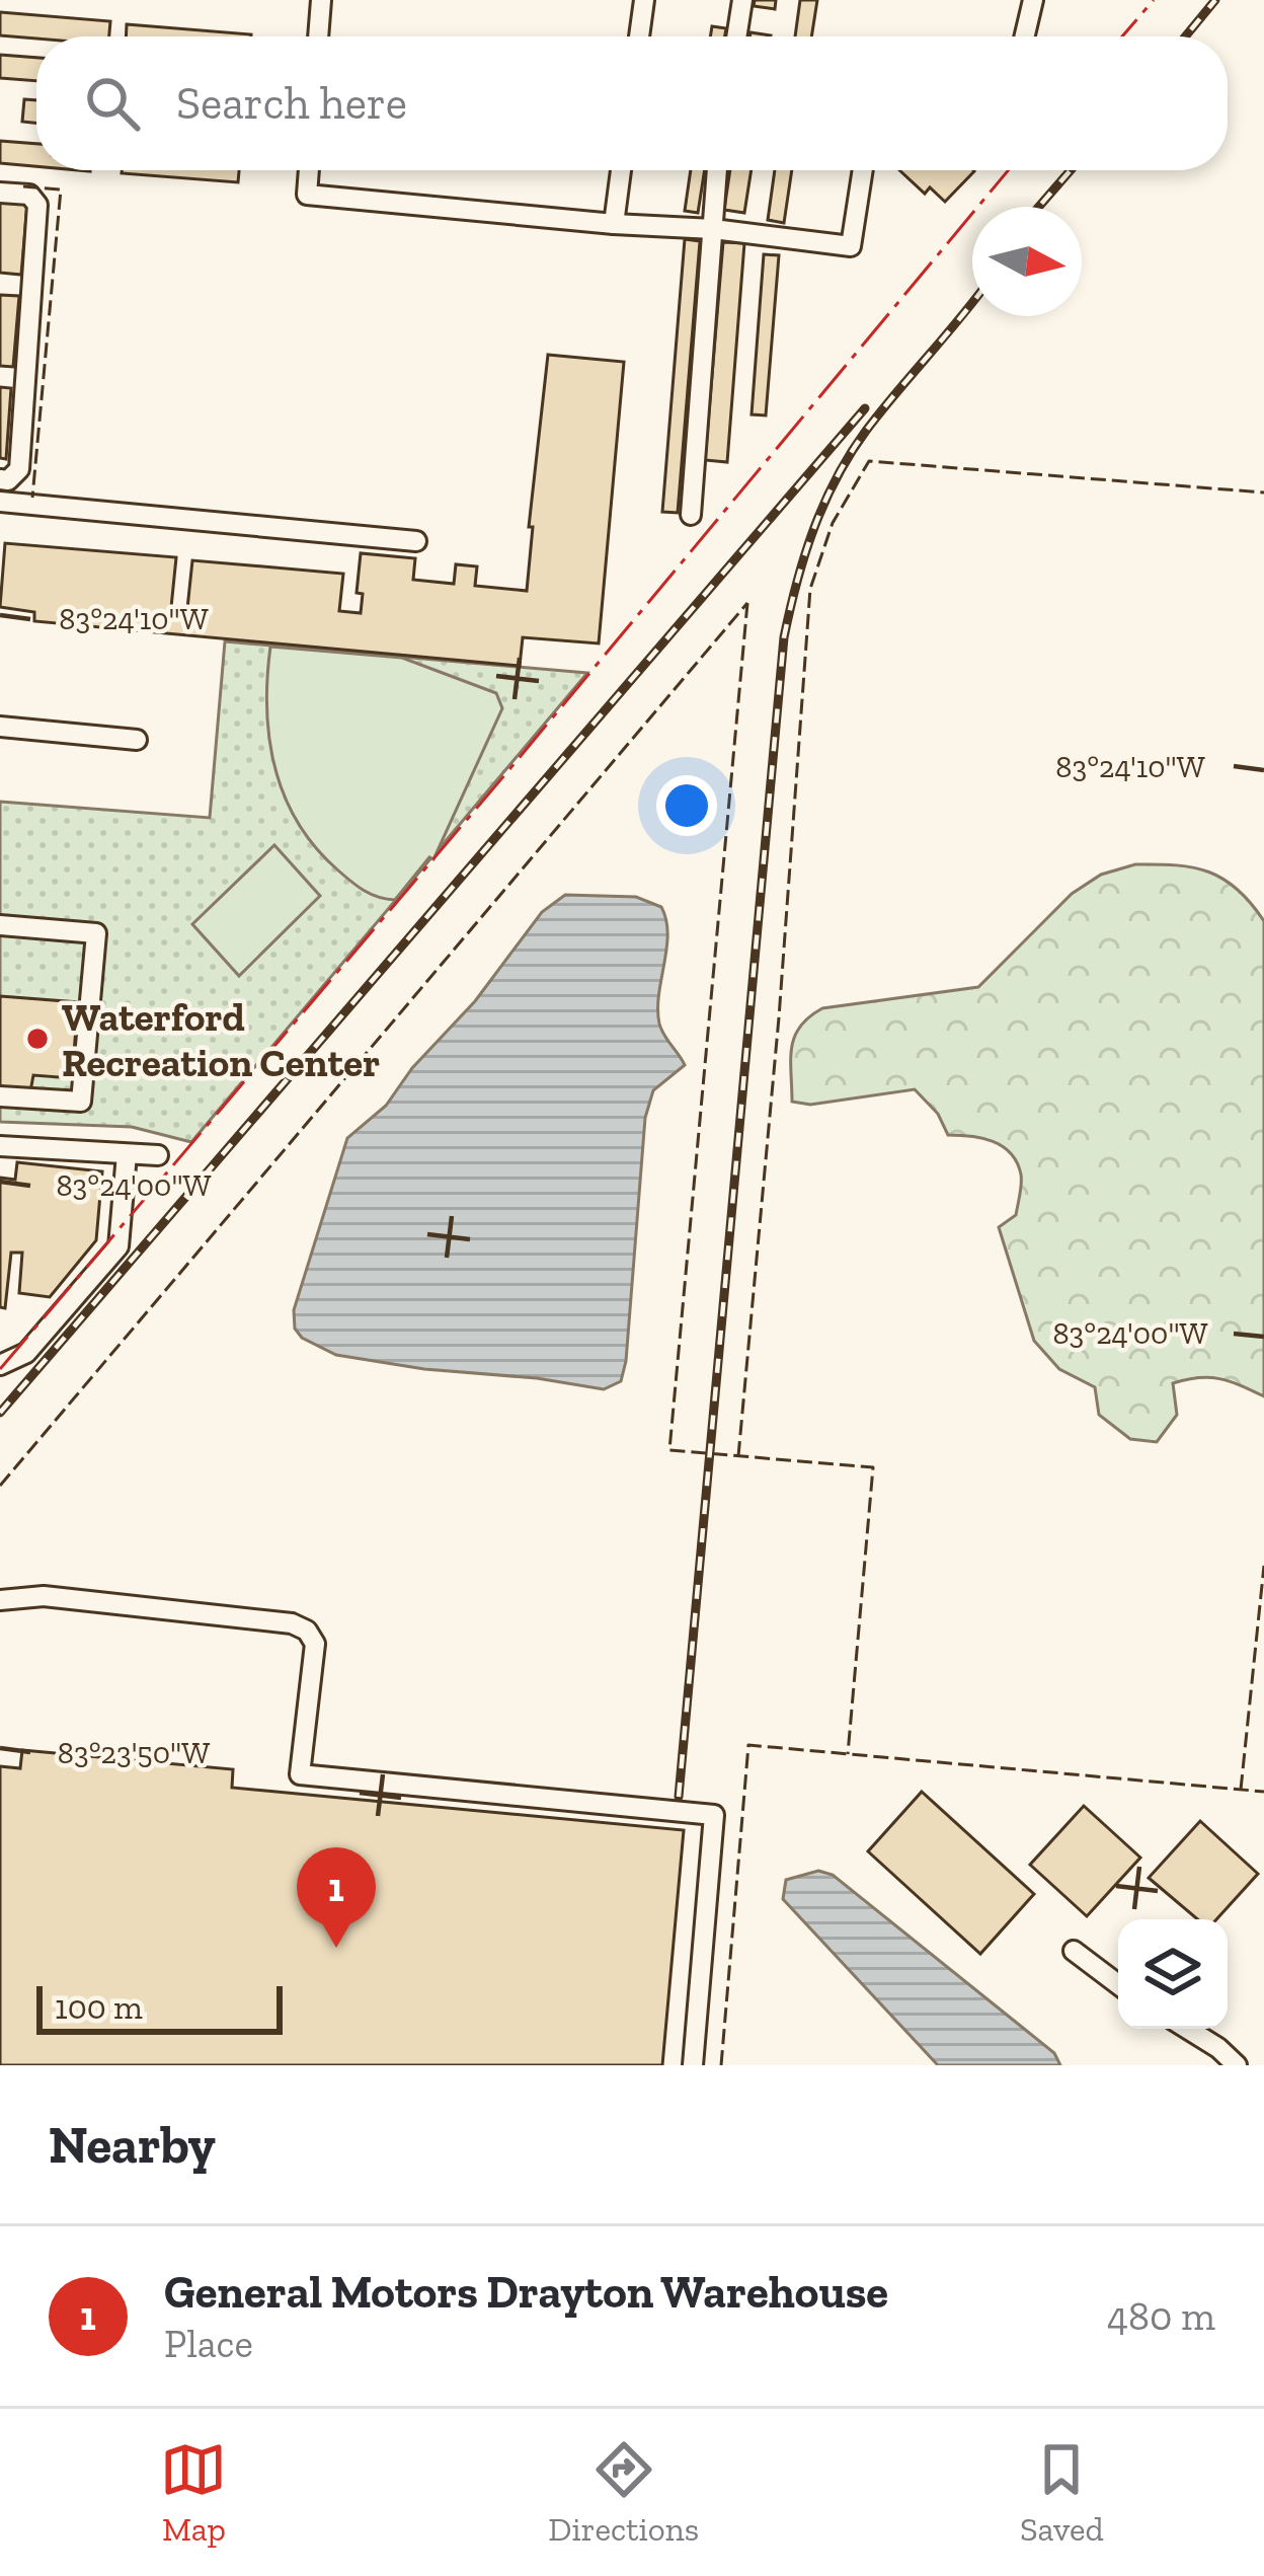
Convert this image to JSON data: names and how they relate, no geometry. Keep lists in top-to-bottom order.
{
  "places": ["Waterford Recreation Center"],
  "scale_bar": "100 m",
  "north": "right",
  "page": {
    "search": "Search here",
    "pins": "1",
    "scale": "100 m",
    "heading": "Nearby",
    "list": [
      {
        "mark": "1",
        "name": "General Motors Drayton Warehouse",
        "note": "Place",
        "value": "480 m"
      }
    ],
    "nav": ["Map", "Directions", "Saved"]
  },
  "coordinates": ["83°24'10\"W", "83°24'00\"W", "83°23'50\"W"]
}
